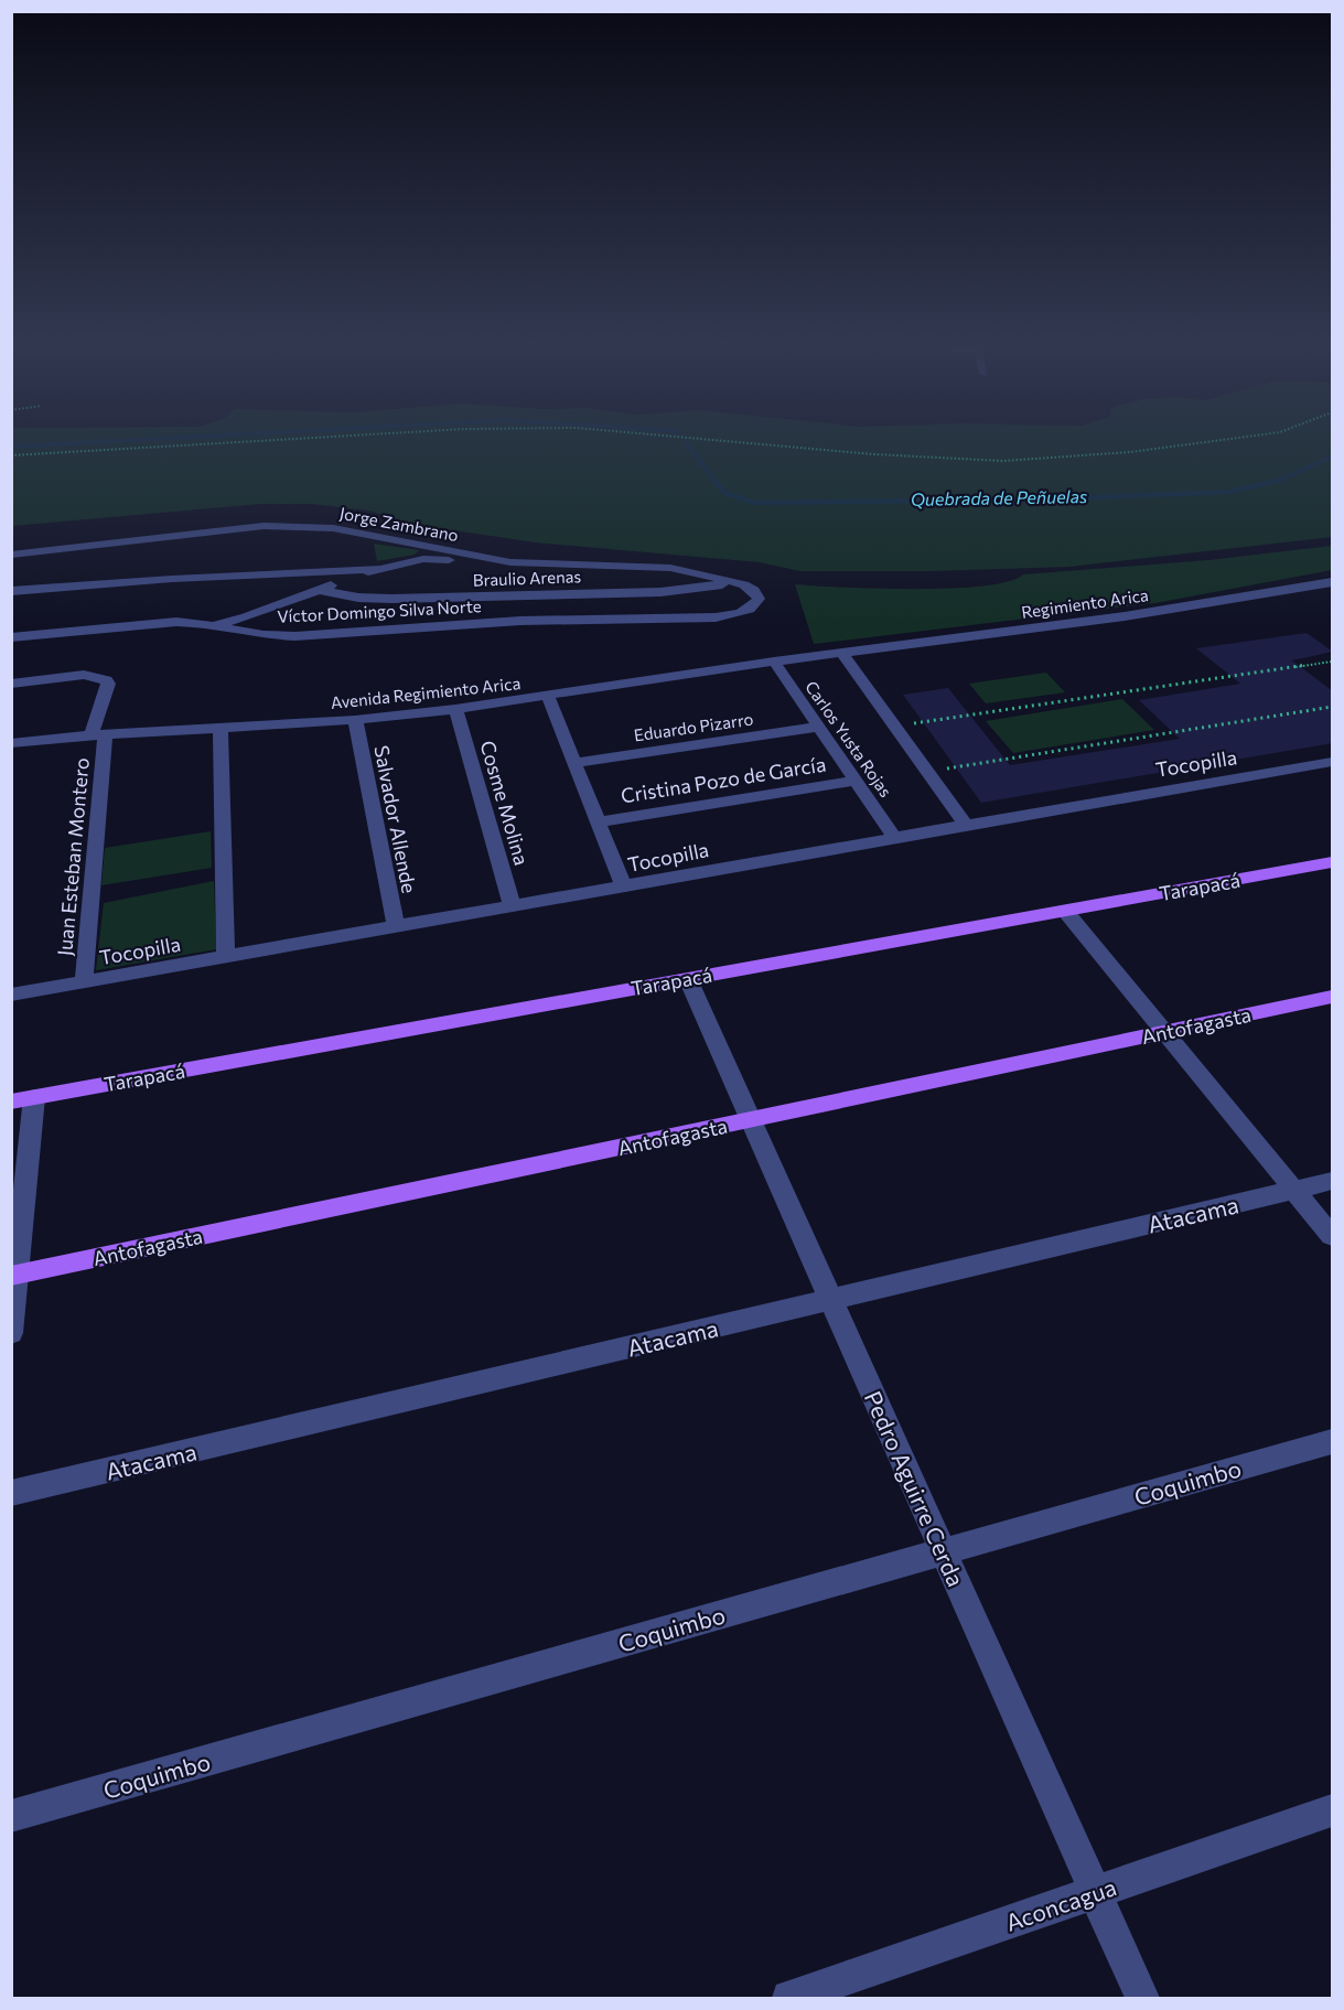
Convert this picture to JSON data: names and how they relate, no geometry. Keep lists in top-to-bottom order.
{
  "streets": {
    "main road": ["Tarapacá", "Antofagasta"],
    "street": [
      "Jorge Zambrano",
      "Braulio Arenas",
      "Regimiento Arica",
      "Víctor Domingo Silva Norte",
      "Avenida Regimiento Arica",
      "Eduardo Pizarro",
      "Carlos Yusta Rojas",
      "Tocopilla",
      "Cristina Pozo de García",
      "Cosme Molina",
      "Salvador Allende",
      "Juan Esteban Montero",
      "Atacama",
      "Coquimbo",
      "Pedro Aguirre Cerda",
      "Aconcagua"
    ]
  },
  "crossings": [
    ["Jorge Zambrano", "Braulio Arenas"],
    ["Jorge Zambrano", "Víctor Domingo Silva Norte"],
    ["Braulio Arenas", "Víctor Domingo Silva Norte"],
    ["Regimiento Arica", "Avenida Regimiento Arica"],
    ["Avenida Regimiento Arica", "Carlos Yusta Rojas"],
    ["Avenida Regimiento Arica", "Cosme Molina"],
    ["Avenida Regimiento Arica", "Salvador Allende"],
    ["Avenida Regimiento Arica", "Juan Esteban Montero"],
    ["Eduardo Pizarro", "Carlos Yusta Rojas"],
    ["Carlos Yusta Rojas", "Tocopilla"],
    ["Carlos Yusta Rojas", "Cristina Pozo de García"],
    ["Tocopilla", "Cosme Molina"],
    ["Tocopilla", "Salvador Allende"],
    ["Tocopilla", "Juan Esteban Montero"],
    ["Tarapacá", "Pedro Aguirre Cerda"],
    ["Antofagasta", "Pedro Aguirre Cerda"],
    ["Atacama", "Pedro Aguirre Cerda"],
    ["Coquimbo", "Pedro Aguirre Cerda"],
    ["Pedro Aguirre Cerda", "Aconcagua"]
  ],
  "water": ["Quebrada de Peñuelas"]
}
